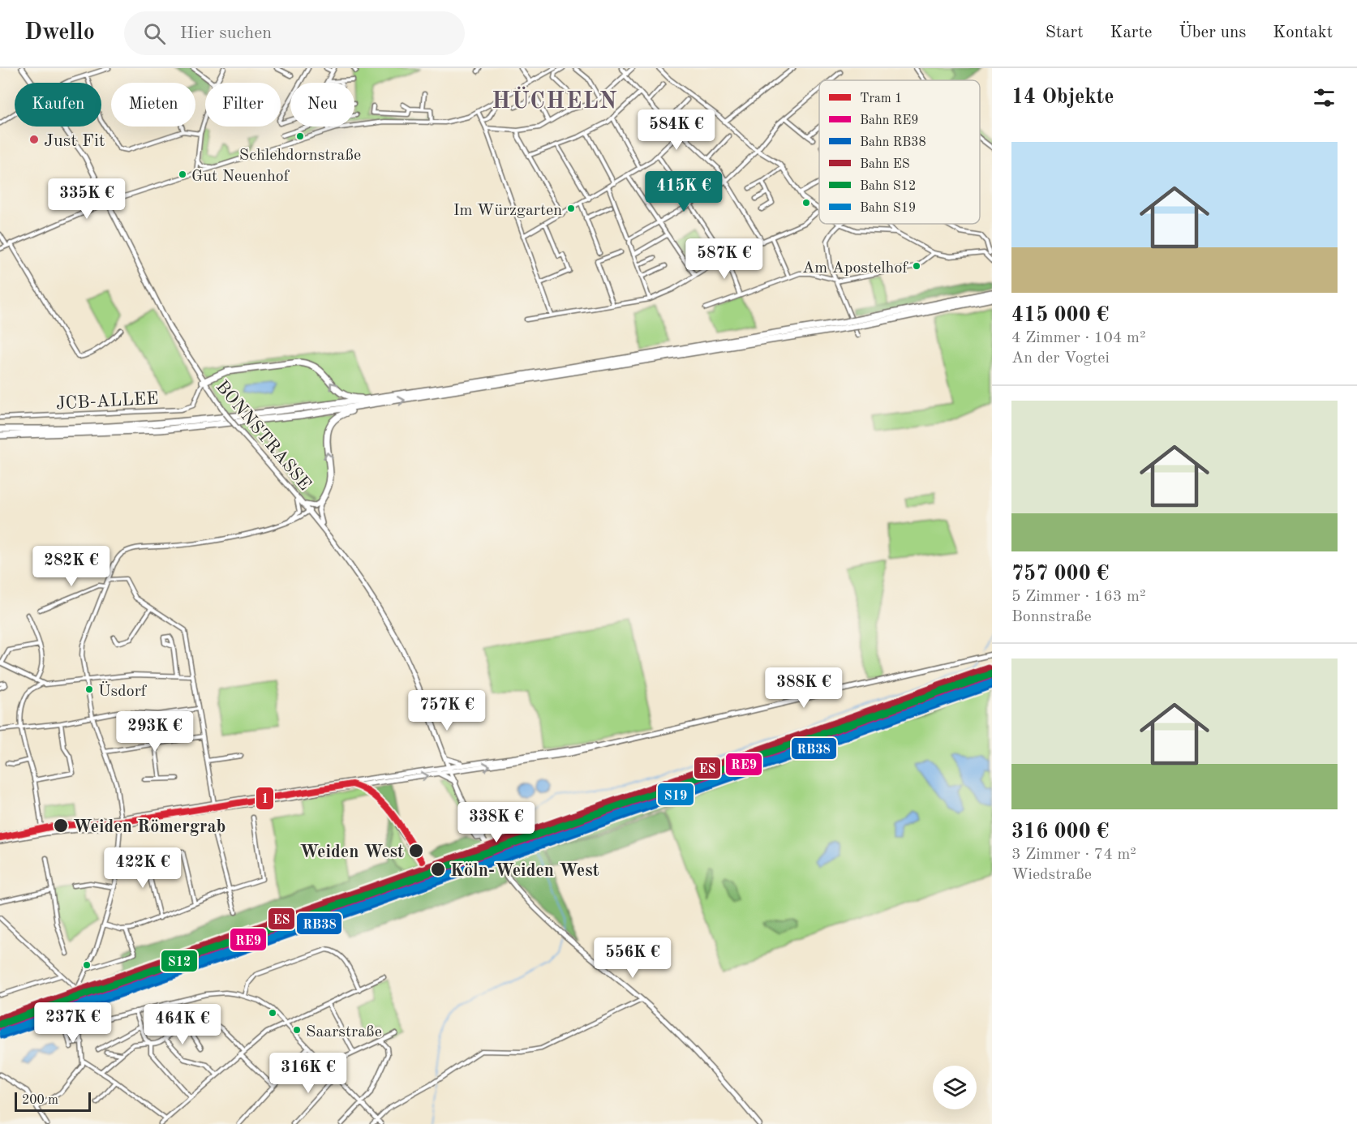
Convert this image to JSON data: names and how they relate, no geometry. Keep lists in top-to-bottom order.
{
  "streets": {
    "main road": ["BONNSTRASSE"],
    "street": ["JCB-ALLEE"]
  },
  "crossings": [
    ["JCB-ALLEE", "BONNSTRASSE"]
  ],
  "districts": ["HÜCHELN"],
  "places": [
    "Schlehdornstraße",
    "Just Fit",
    "Gut Neuenhof",
    "Im Würzgarten",
    "Am Apostelhof",
    "Üsdorf",
    "Weiden Römergrab",
    "Weiden West",
    "Köln-Weiden West",
    "Saarstraße"
  ],
  "lines": [
    "rail line ES",
    "rail line S12",
    "rail line RE9",
    "rail line S19",
    "rail line RB38",
    "tram line 1"
  ],
  "legend": [
    "Tram 1",
    "Bahn RE9",
    "Bahn RB38",
    "Bahn ES",
    "Bahn S12",
    "Bahn S19"
  ],
  "scale_bar": "200 m",
  "page": {
    "header": "Dwello",
    "search": "Hier suchen",
    "nav": [
      "Start",
      "Karte",
      "Über uns",
      "Kontakt"
    ],
    "heading": "14 Objekte",
    "chip": [
      "Kaufen",
      "Mieten",
      "Filter",
      "Neu"
    ],
    "price": [
      "584K €",
      "415K €",
      "335K €",
      "587K €",
      "282K €",
      "388K €",
      "757K €",
      "293K €",
      "338K €",
      "422K €",
      "556K €",
      "237K €",
      "464K €",
      "316K €"
    ],
    "list": [
      {
        "name": "415 000 €",
        "note": "4 Zimmer · 104 m² · An der Vogtei"
      },
      {
        "name": "757 000 €",
        "note": "5 Zimmer · 163 m² · Bonnstraße"
      },
      {
        "name": "316 000 €",
        "note": "3 Zimmer · 74 m² · Wiedstraße"
      }
    ],
    "scale": "200 m"
  }
}
